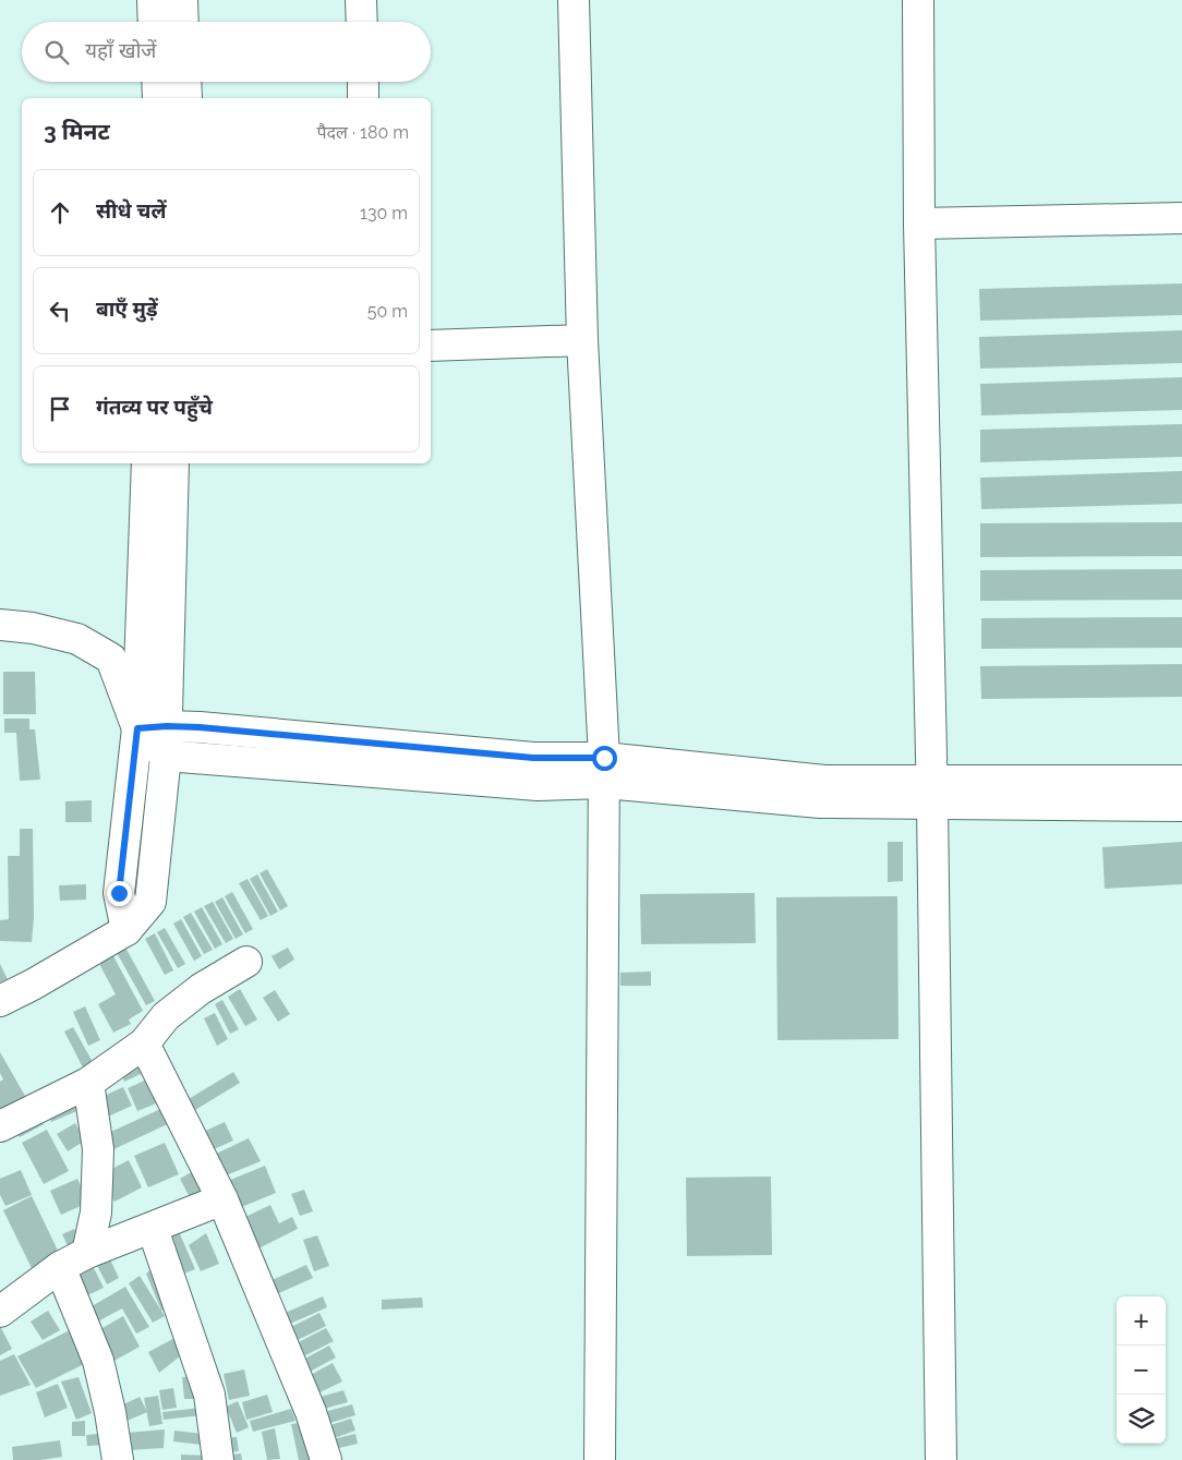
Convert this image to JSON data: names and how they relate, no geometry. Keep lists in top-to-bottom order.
{
  "page": {
    "search": "यहाँ खोजें",
    "heading": ["3 मिनट", "पैदल · 180 m"],
    "list": [
      ["सीधे चलें", "130 m"],
      ["बाएँ मुड़ें", "50 m"],
      "गंतव्य पर पहुँचे"
    ],
    "map_buttons": ["+", "−"]
  }
}
